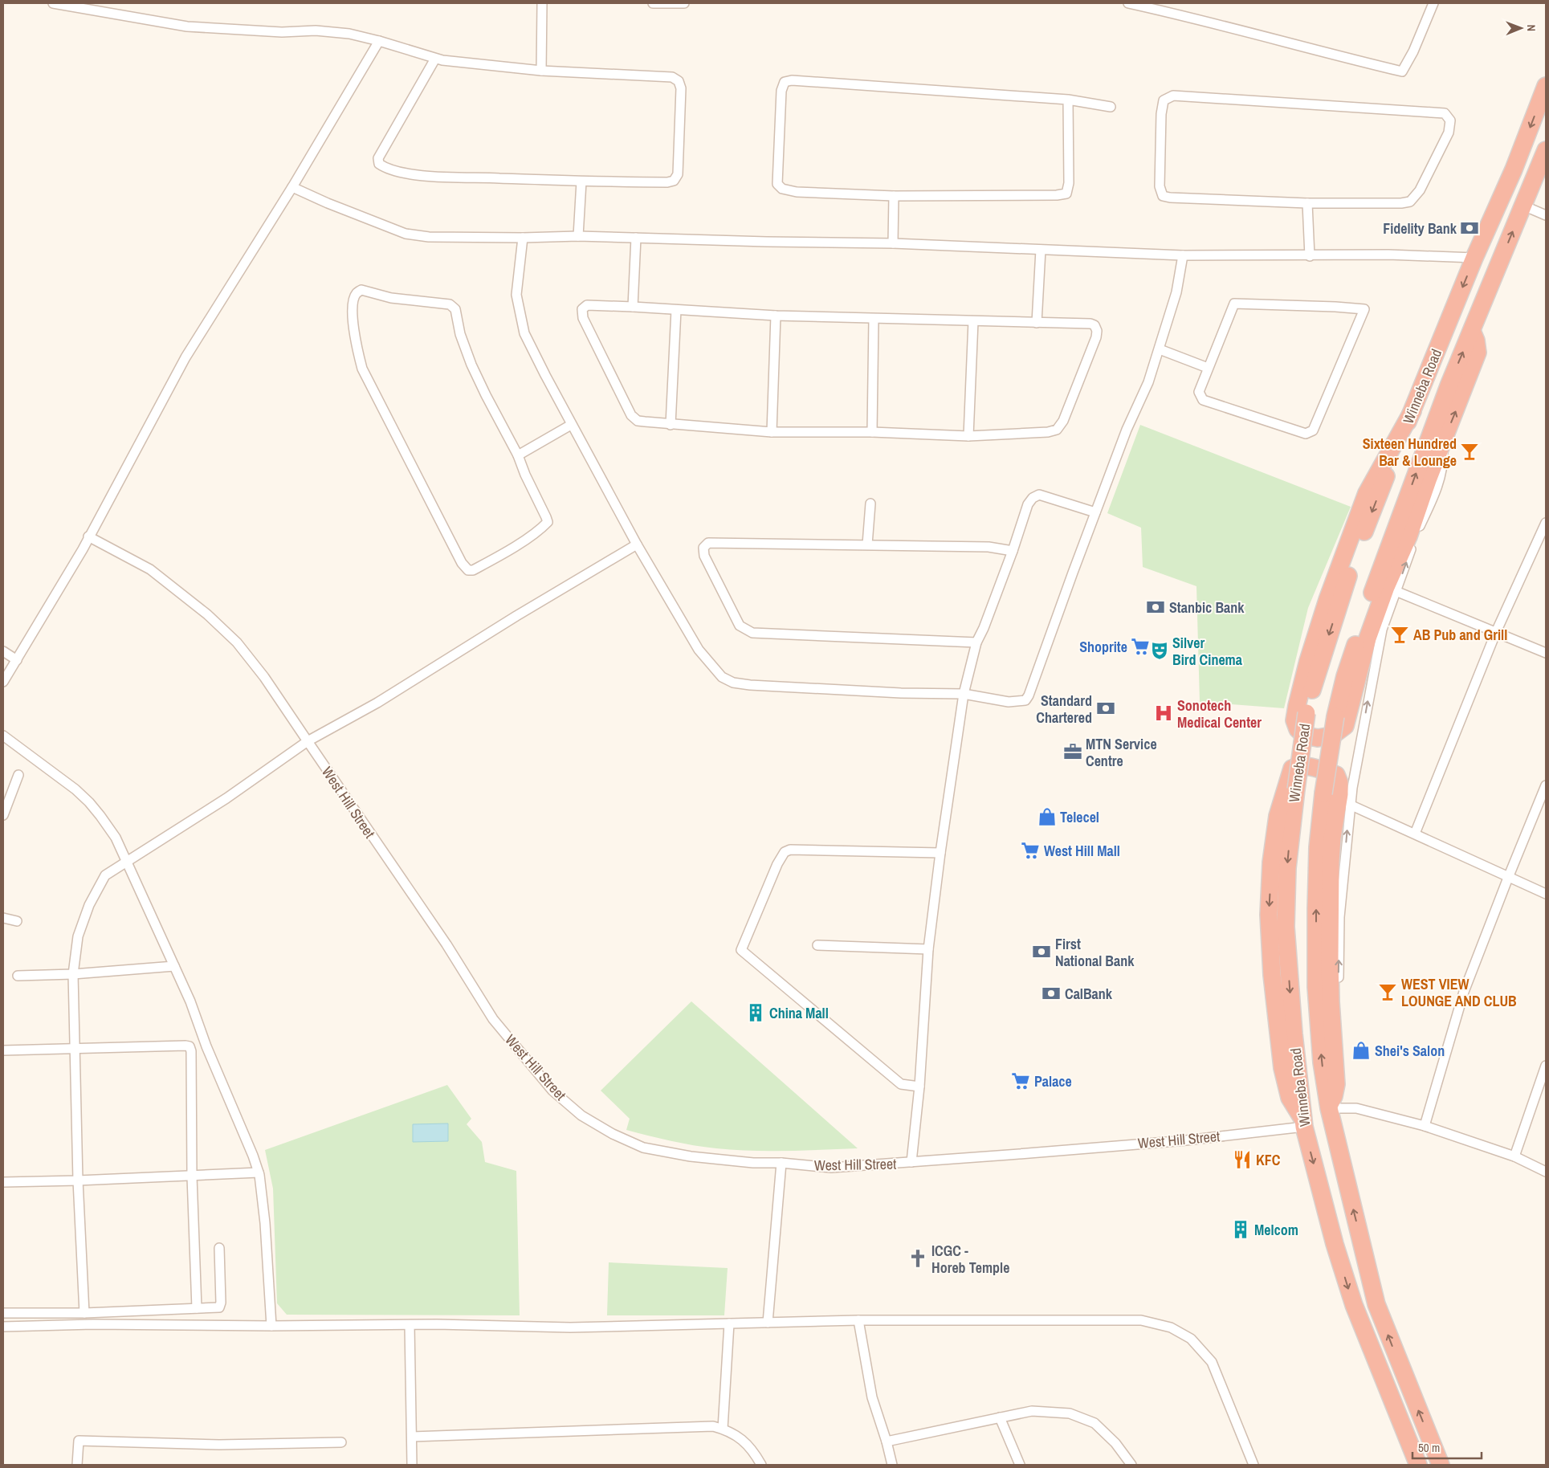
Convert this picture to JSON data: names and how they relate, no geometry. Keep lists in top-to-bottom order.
{
  "streets": {
    "highway": ["Winneba Road"],
    "street": ["West Hill Street"]
  },
  "crossings": [
    ["Winneba Road", "West Hill Street"]
  ],
  "places": {
    "bank": [
      "Fidelity Bank",
      "Stanbic Bank",
      "Standard Chartered",
      "First National Bank",
      "CalBank"
    ],
    "bar": ["Sixteen Hundred Bar & Lounge", "AB Pub and Grill", "WEST VIEW LOUNGE AND CLUB"],
    "supermarket": ["Shoprite", "West Hill Mall", "Palace"],
    "theatre": ["Silver Bird Cinema"],
    "hospital": ["Sonotech Medical Center"],
    "office": ["MTN Service Centre"],
    "shop": ["Telecel", "Shei's Salon"],
    "building": ["China Mall", "Melcom"],
    "restaurant": ["KFC"],
    "church": ["ICGC - Horeb Temple"]
  },
  "scale_bar": "50 m",
  "north": "right"
}
